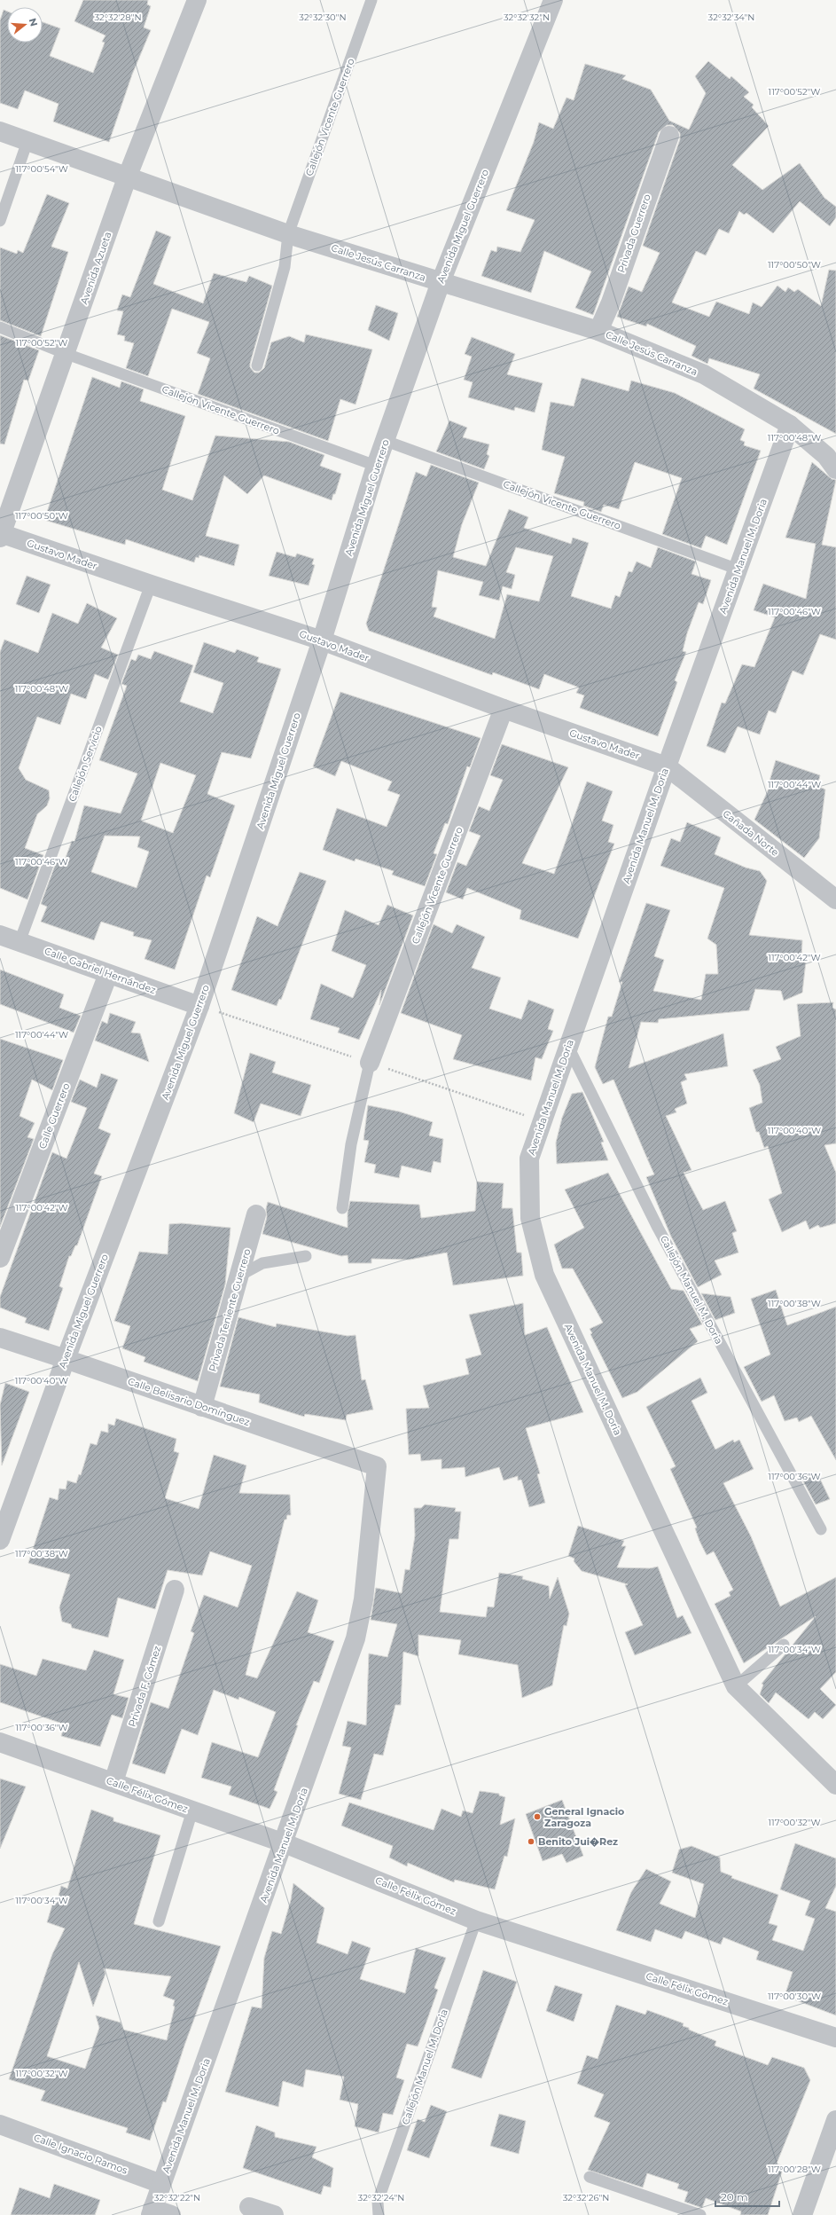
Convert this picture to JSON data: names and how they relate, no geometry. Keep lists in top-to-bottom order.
{
  "streets": {
    "street": [
      "Callejón Vicente Guerrero",
      "Avenida Miguel Guerrero",
      "Privada Guerrero",
      "Calle Jesús Carranza",
      "Avenida Azueta",
      "Gustavo Mader",
      "Avenida Manuel M. Doria",
      "Cañada Norte",
      "Calle Gabriel Hernández",
      "Calle Guerrero",
      "Privada Teniente Guerrero",
      "Calle Belisario Domínguez",
      "Privada F. Gómez",
      "Calle Félix Gómez",
      "Calle Ignacio Ramos"
    ],
    "lane": ["Callejón Servicio", "Callejón Manuel M. Doria"]
  },
  "crossings": [
    ["Callejón Vicente Guerrero", "Avenida Miguel Guerrero"],
    ["Callejón Vicente Guerrero", "Calle Jesús Carranza"],
    ["Callejón Vicente Guerrero", "Avenida Azueta"],
    ["Callejón Vicente Guerrero", "Gustavo Mader"],
    ["Callejón Vicente Guerrero", "Avenida Manuel M. Doria"],
    ["Avenida Miguel Guerrero", "Calle Jesús Carranza"],
    ["Avenida Miguel Guerrero", "Gustavo Mader"],
    ["Avenida Miguel Guerrero", "Calle Gabriel Hernández"],
    ["Avenida Miguel Guerrero", "Calle Belisario Domínguez"],
    ["Privada Guerrero", "Calle Jesús Carranza"],
    ["Calle Jesús Carranza", "Avenida Azueta"],
    ["Calle Jesús Carranza", "Avenida Manuel M. Doria"],
    ["Avenida Azueta", "Gustavo Mader"],
    ["Gustavo Mader", "Avenida Manuel M. Doria"],
    ["Gustavo Mader", "Callejón Servicio"],
    ["Gustavo Mader", "Cañada Norte"],
    ["Avenida Manuel M. Doria", "Cañada Norte"],
    ["Avenida Manuel M. Doria", "Callejón Manuel M. Doria"],
    ["Avenida Manuel M. Doria", "Calle Belisario Domínguez"],
    ["Avenida Manuel M. Doria", "Calle Félix Gómez"],
    ["Avenida Manuel M. Doria", "Calle Ignacio Ramos"],
    ["Callejón Servicio", "Calle Gabriel Hernández"],
    ["Calle Gabriel Hernández", "Calle Guerrero"],
    ["Callejón Manuel M. Doria", "Calle Félix Gómez"],
    ["Privada Teniente Guerrero", "Calle Belisario Domínguez"],
    ["Privada F. Gómez", "Calle Félix Gómez"]
  ],
  "places": ["General Ignacio Zaragoza", "Benito Jui�Rez"],
  "scale_bar": "20 m",
  "north": "right",
  "coordinates": [
    "32°32'28\"N",
    "32°32'30\"N",
    "32°32'32\"N",
    "32°32'34\"N",
    "117°00'52\"W",
    "117°00'54\"W",
    "117°00'50\"W",
    "117°00'48\"W",
    "117°00'46\"W",
    "117°00'44\"W",
    "117°00'42\"W",
    "117°00'40\"W",
    "117°00'38\"W",
    "117°00'36\"W",
    "117°00'34\"W",
    "117°00'32\"W",
    "117°00'30\"W",
    "117°00'28\"W",
    "32°32'22\"N",
    "32°32'24\"N",
    "32°32'26\"N"
  ]
}
